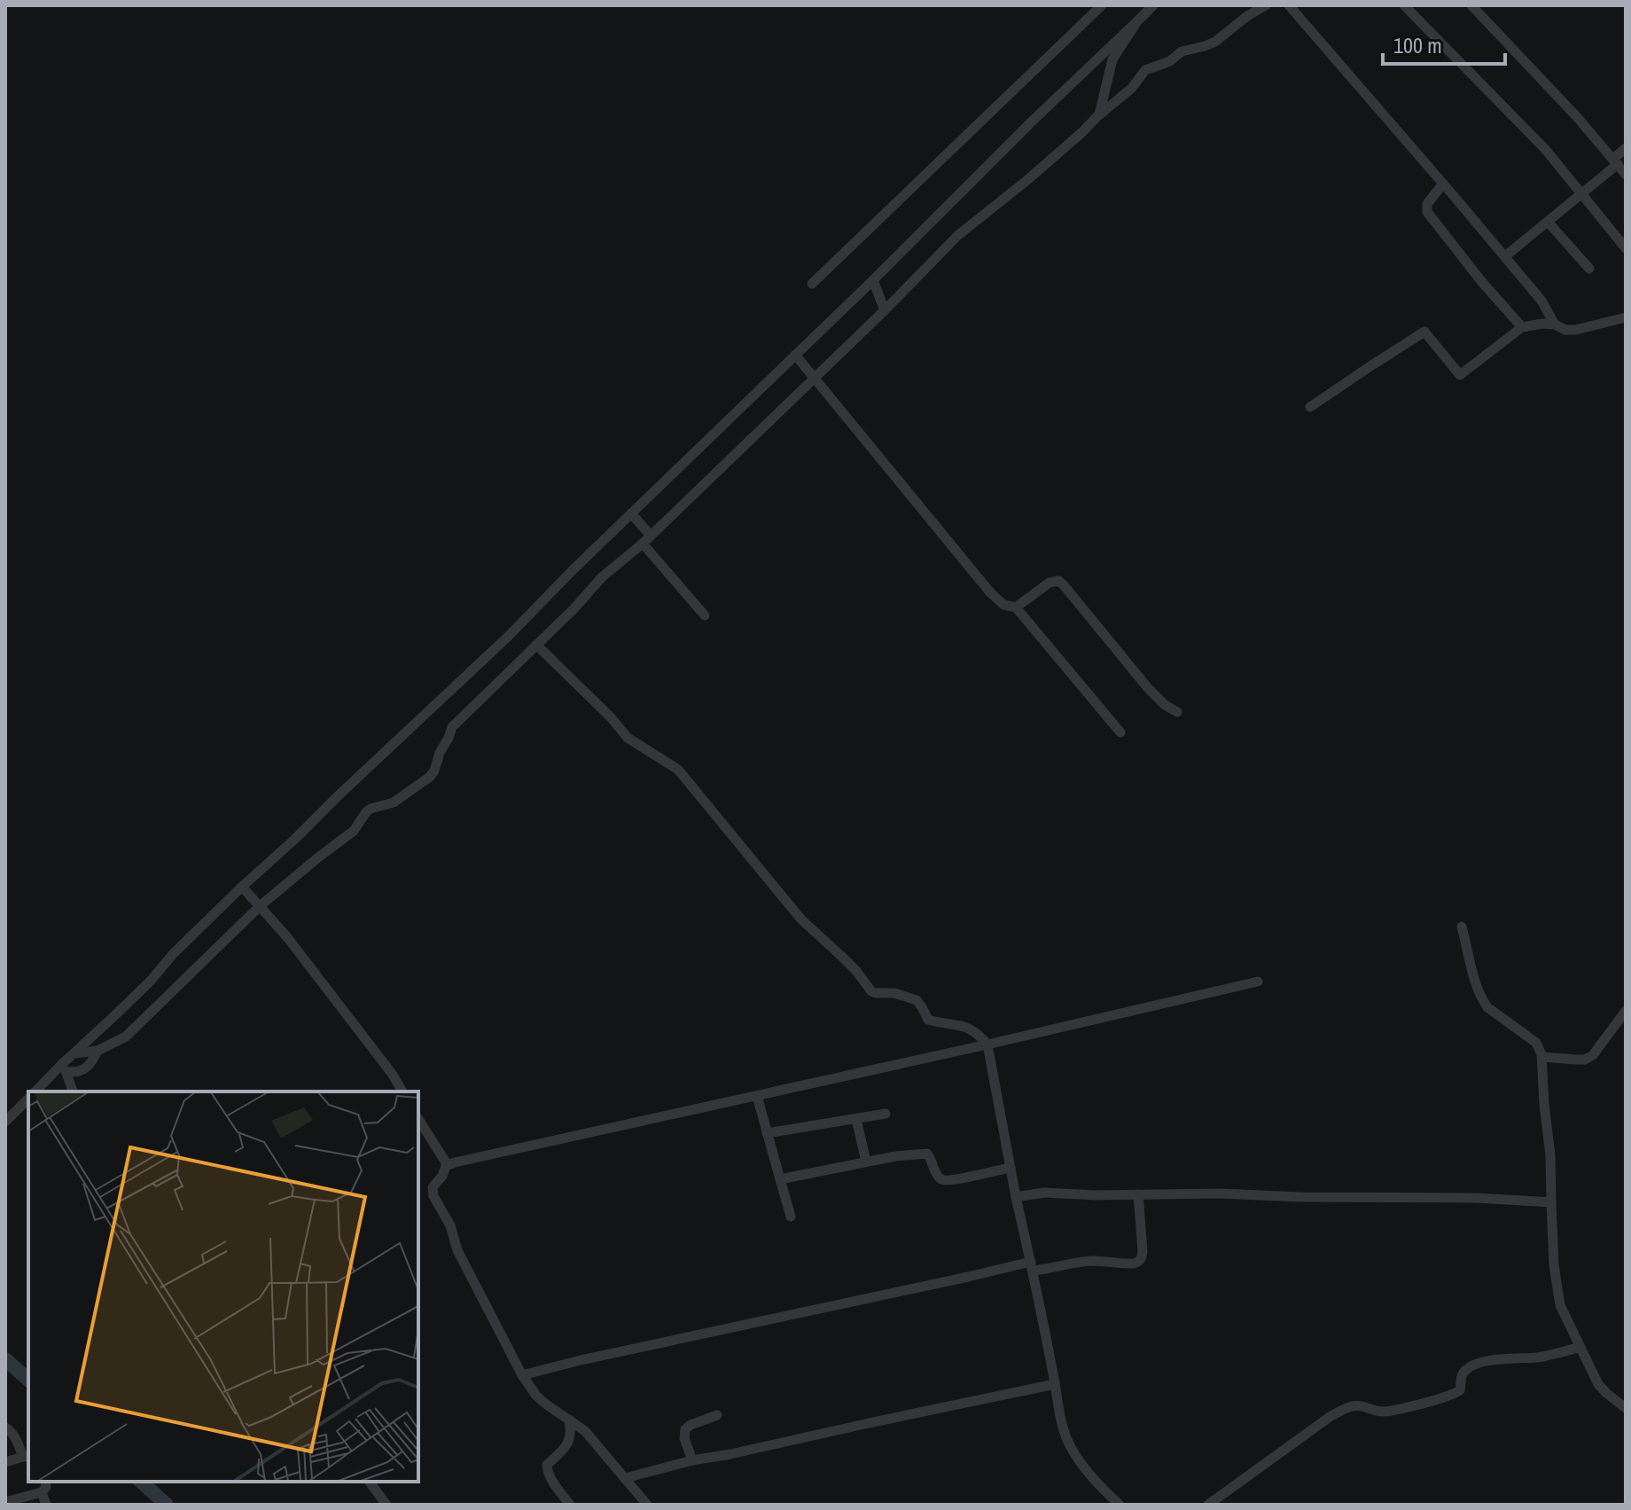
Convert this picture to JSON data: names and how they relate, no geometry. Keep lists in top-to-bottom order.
{
  "scale_bar": "100 m"
}
